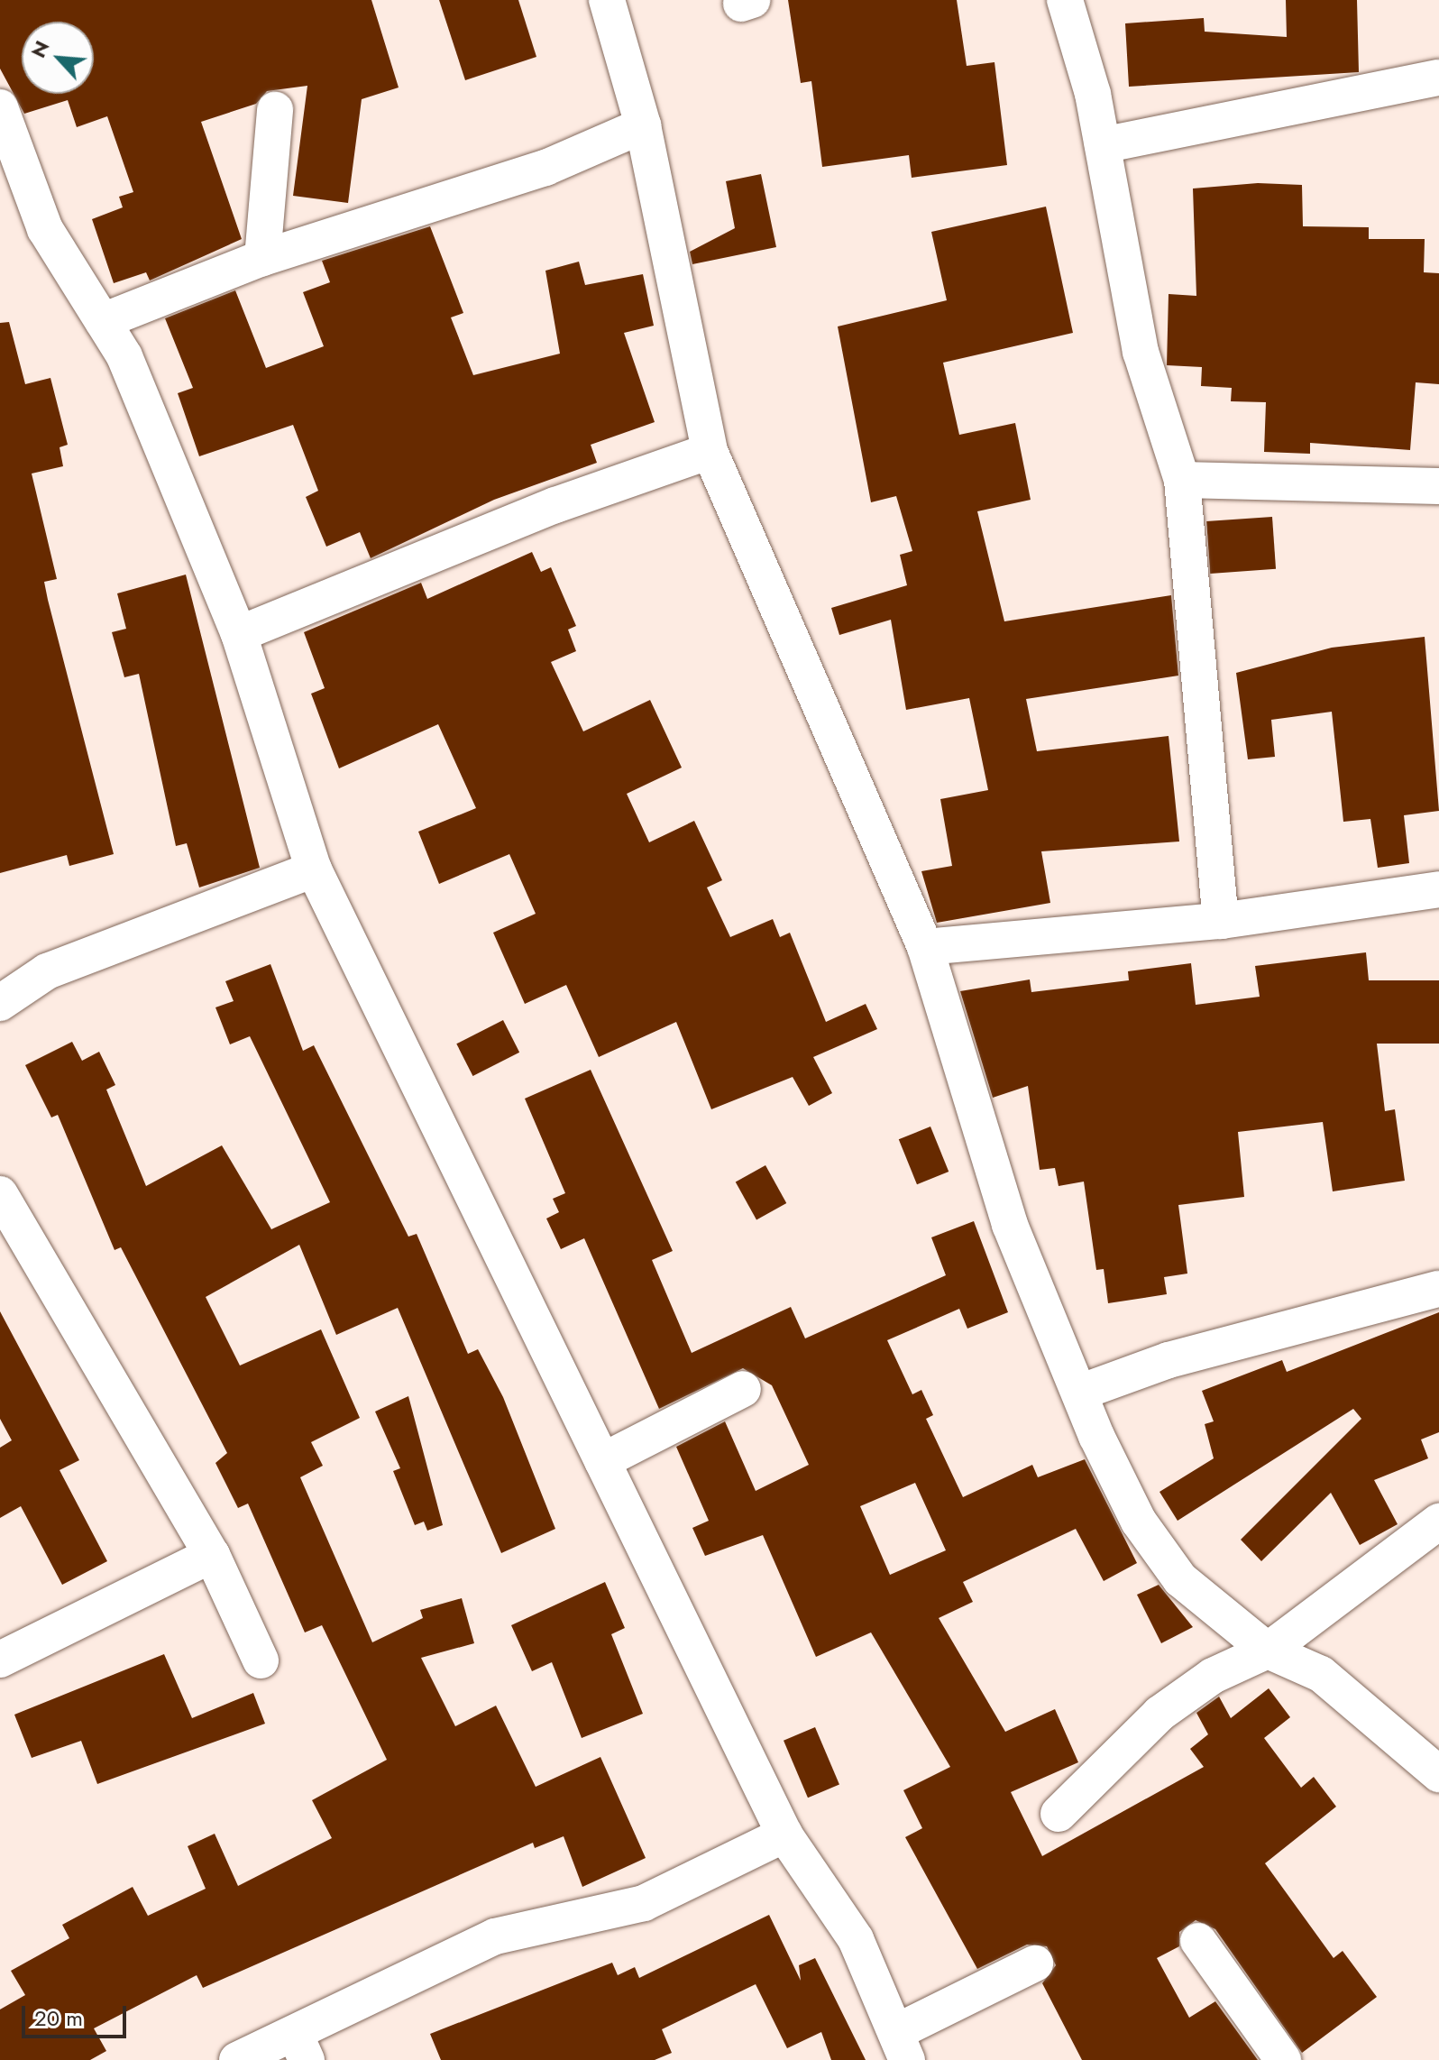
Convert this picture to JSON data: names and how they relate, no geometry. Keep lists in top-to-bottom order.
{
  "scale_bar": "20 m",
  "north": "top left"
}
